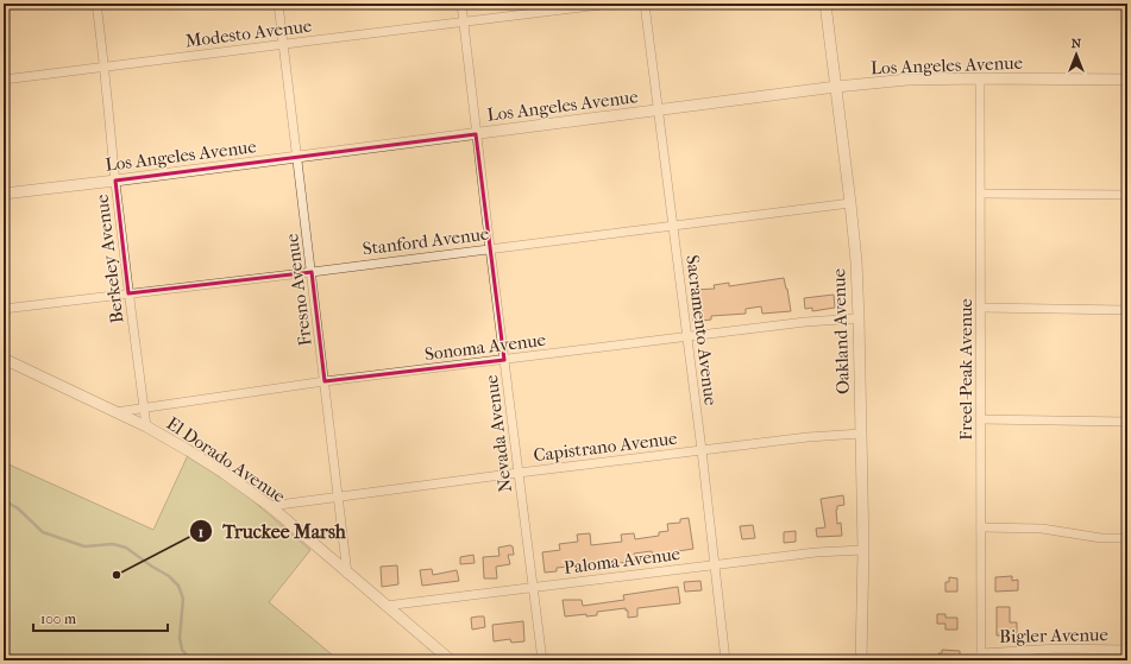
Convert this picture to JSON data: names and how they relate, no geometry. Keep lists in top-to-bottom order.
{
  "streets": {
    "street": [
      "Modesto Avenue",
      "Los Angeles Avenue",
      "Stanford Avenue",
      "Berkeley Avenue",
      "Fresno Avenue",
      "Sacramento Avenue",
      "Oakland Avenue",
      "Sonoma Avenue",
      "Freel-Peak Avenue",
      "Nevada Avenue",
      "Capistrano Avenue",
      "El Dorado Avenue",
      "Paloma Avenue",
      "Bigler Avenue"
    ]
  },
  "crossings": [
    ["Modesto Avenue", "Berkeley Avenue"],
    ["Modesto Avenue", "Fresno Avenue"],
    ["Modesto Avenue", "Nevada Avenue"],
    ["Los Angeles Avenue", "Berkeley Avenue"],
    ["Los Angeles Avenue", "Fresno Avenue"],
    ["Los Angeles Avenue", "Sacramento Avenue"],
    ["Los Angeles Avenue", "Oakland Avenue"],
    ["Los Angeles Avenue", "Freel-Peak Avenue"],
    ["Los Angeles Avenue", "Nevada Avenue"],
    ["Stanford Avenue", "Berkeley Avenue"],
    ["Stanford Avenue", "Fresno Avenue"],
    ["Stanford Avenue", "Sacramento Avenue"],
    ["Stanford Avenue", "Oakland Avenue"],
    ["Stanford Avenue", "Nevada Avenue"],
    ["Berkeley Avenue", "Sonoma Avenue"],
    ["Berkeley Avenue", "El Dorado Avenue"],
    ["Fresno Avenue", "Sonoma Avenue"],
    ["Fresno Avenue", "Capistrano Avenue"],
    ["Fresno Avenue", "El Dorado Avenue"],
    ["Sacramento Avenue", "Sonoma Avenue"],
    ["Sacramento Avenue", "Capistrano Avenue"],
    ["Sacramento Avenue", "Paloma Avenue"],
    ["Oakland Avenue", "Sonoma Avenue"],
    ["Oakland Avenue", "Capistrano Avenue"],
    ["Oakland Avenue", "Paloma Avenue"],
    ["Sonoma Avenue", "Nevada Avenue"],
    ["Sonoma Avenue", "El Dorado Avenue"],
    ["Freel-Peak Avenue", "Bigler Avenue"],
    ["Nevada Avenue", "Capistrano Avenue"],
    ["Nevada Avenue", "Paloma Avenue"],
    ["Capistrano Avenue", "El Dorado Avenue"],
    ["El Dorado Avenue", "Paloma Avenue"]
  ],
  "places": ["Truckee Marsh"],
  "scale_bar": "100 m",
  "north": "top"
}
